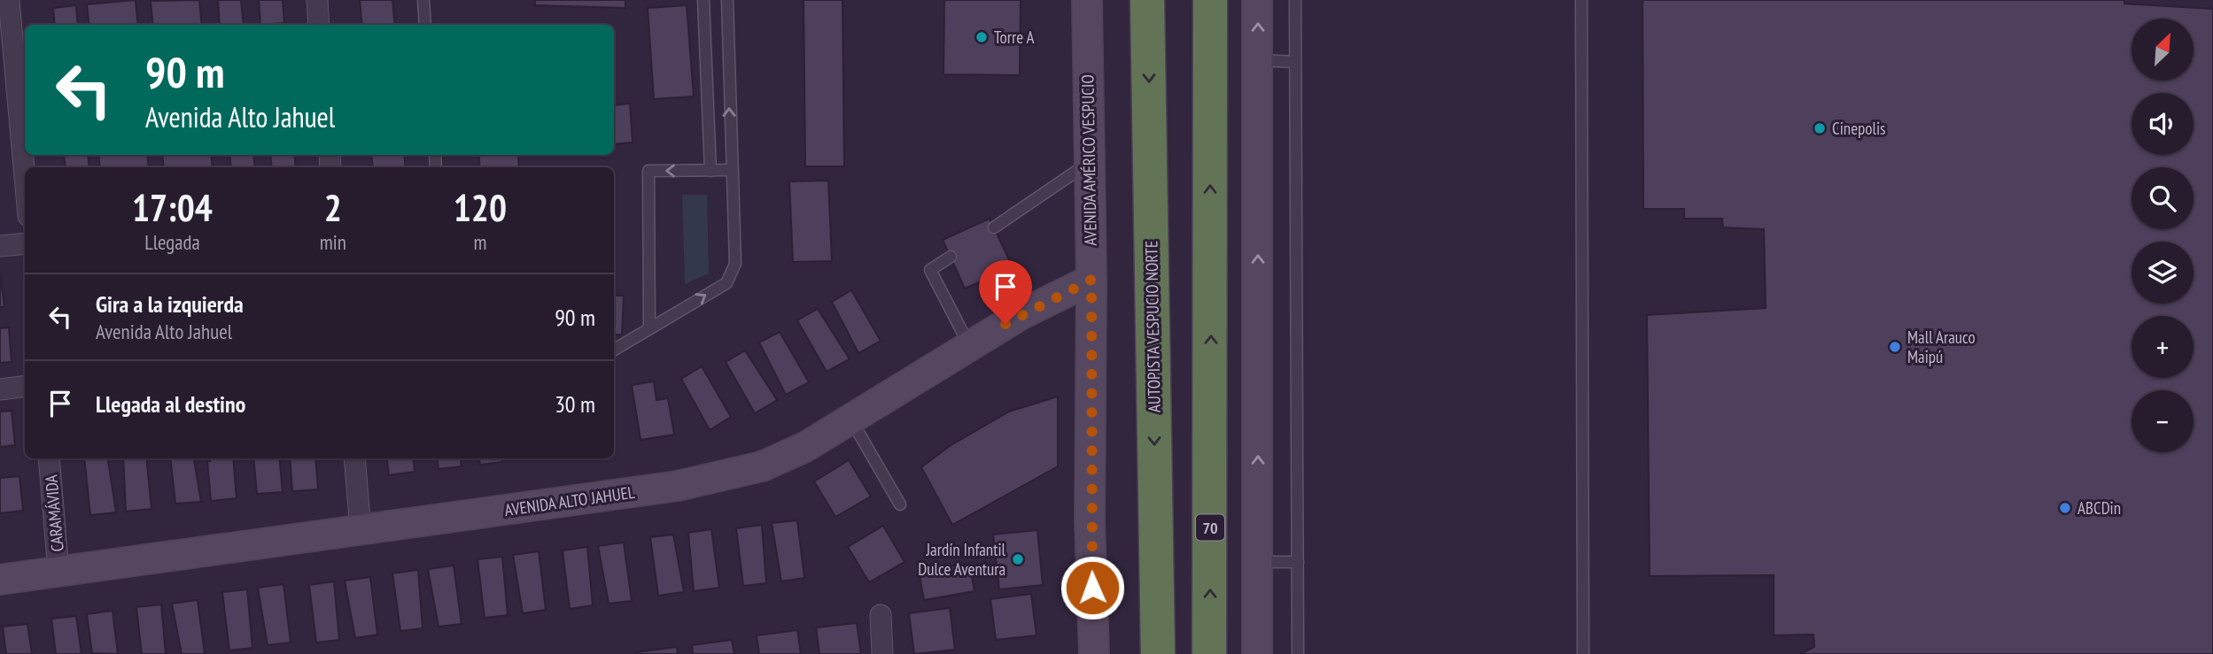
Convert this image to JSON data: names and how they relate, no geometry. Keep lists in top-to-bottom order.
{
  "streets": {
    "highway": ["AUTOPISTA VESPUCIO NORTE", "70"],
    "main road": ["AVENIDA AMÉRICO VESPUCIO", "AVENIDA ALTO JAHUEL"],
    "street": ["CARAMÁVIDA"]
  },
  "crossings": [
    ["AVENIDA AMÉRICO VESPUCIO", "AVENIDA ALTO JAHUEL"],
    ["AVENIDA ALTO JAHUEL", "CARAMÁVIDA"]
  ],
  "places": [
    "Torre A",
    "Cinepolis",
    "Mall Arauco Maipú",
    "ABCDin",
    "Jardín Infantil Dulce Aventura"
  ],
  "north": "top right",
  "page": {
    "map_buttons": ["+", "−"],
    "turn": ["90 m", "Avenida Alto Jahuel"],
    "eta": [
      "17:04",
      "Llegada",
      "2",
      "min",
      "120",
      "m"
    ],
    "list": [
      {
        "name": "Gira a la izquierda",
        "note": "Avenida Alto Jahuel",
        "value": "90 m"
      },
      {
        "name": "Llegada al destino",
        "value": "30 m"
      }
    ]
  }
}
